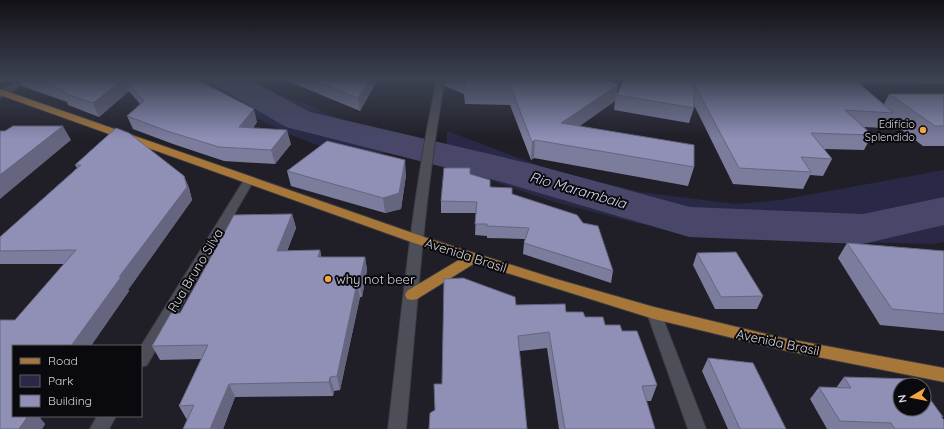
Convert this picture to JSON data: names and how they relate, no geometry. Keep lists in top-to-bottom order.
{
  "streets": {
    "main road": ["Avenida Brasil"],
    "street": ["Rua Bruno Silva"]
  },
  "crossings": [
    ["Avenida Brasil", "Rua Bruno Silva"]
  ],
  "water": ["Rio Marambaia"],
  "places": ["Edifício Splendido", "why not beer"],
  "legend": ["Road", "Park", "Building"],
  "north": "left"
}
